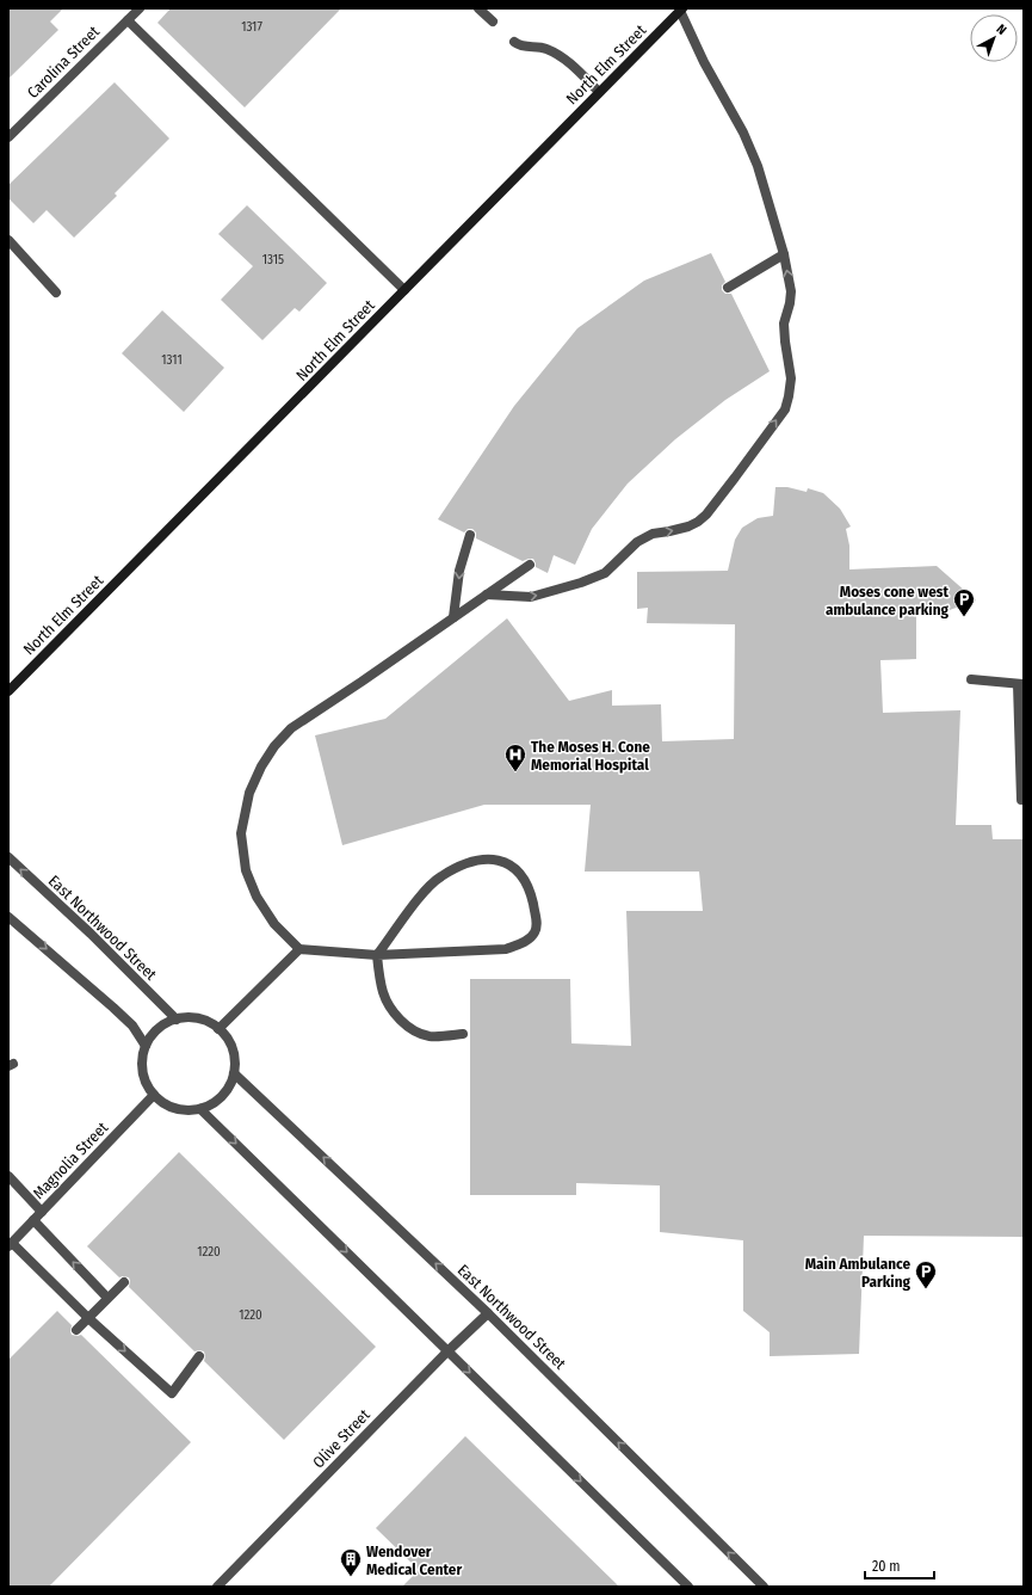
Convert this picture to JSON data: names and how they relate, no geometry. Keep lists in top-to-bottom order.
{
  "streets": {
    "main road": ["North Elm Street"],
    "street": [
      "Carolina Street",
      "East Northwood Street",
      "Magnolia Street",
      "Olive Street"
    ]
  },
  "crossings": [
    ["East Northwood Street", "Magnolia Street"],
    ["East Northwood Street", "Olive Street"]
  ],
  "places": {
    "parking": ["Moses cone west ambulance parking", "Main Ambulance Parking"],
    "hospital": ["The Moses H. Cone Memorial Hospital"],
    "building": ["Wendover Medical Center"]
  },
  "house_numbers": [
    "1317",
    "1315",
    "1311",
    "1220",
    "1220"
  ],
  "scale_bar": "20 m",
  "north": "top right"
}
